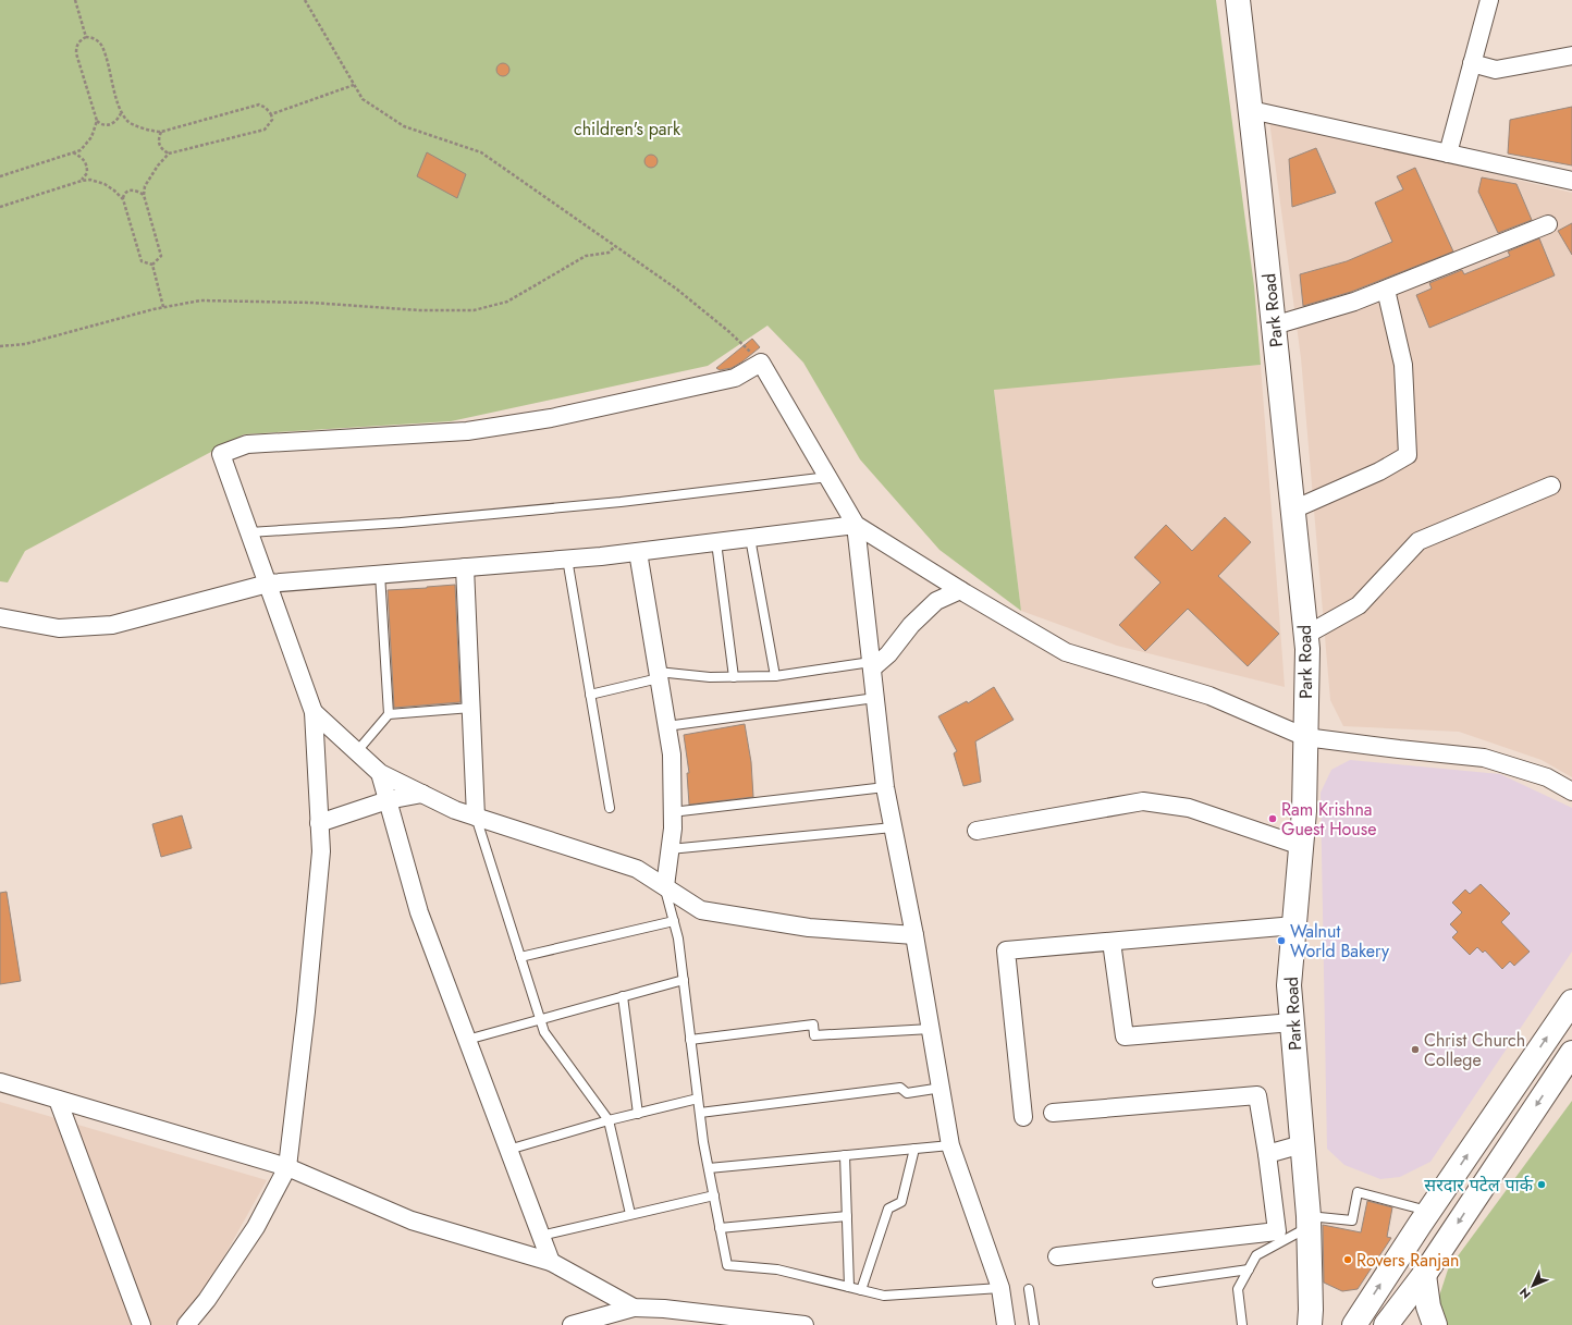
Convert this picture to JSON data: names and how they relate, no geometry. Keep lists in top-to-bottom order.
{
  "streets": {
    "street": ["Park Road"]
  },
  "parks": ["children's park"],
  "places": [
    "Ram Krishna Guest House",
    "Walnut World Bakery",
    "Christ Church College",
    "सरदार पटेल पार्क",
    "Rovers Ranjan"
  ],
  "north": "bottom left"
}
